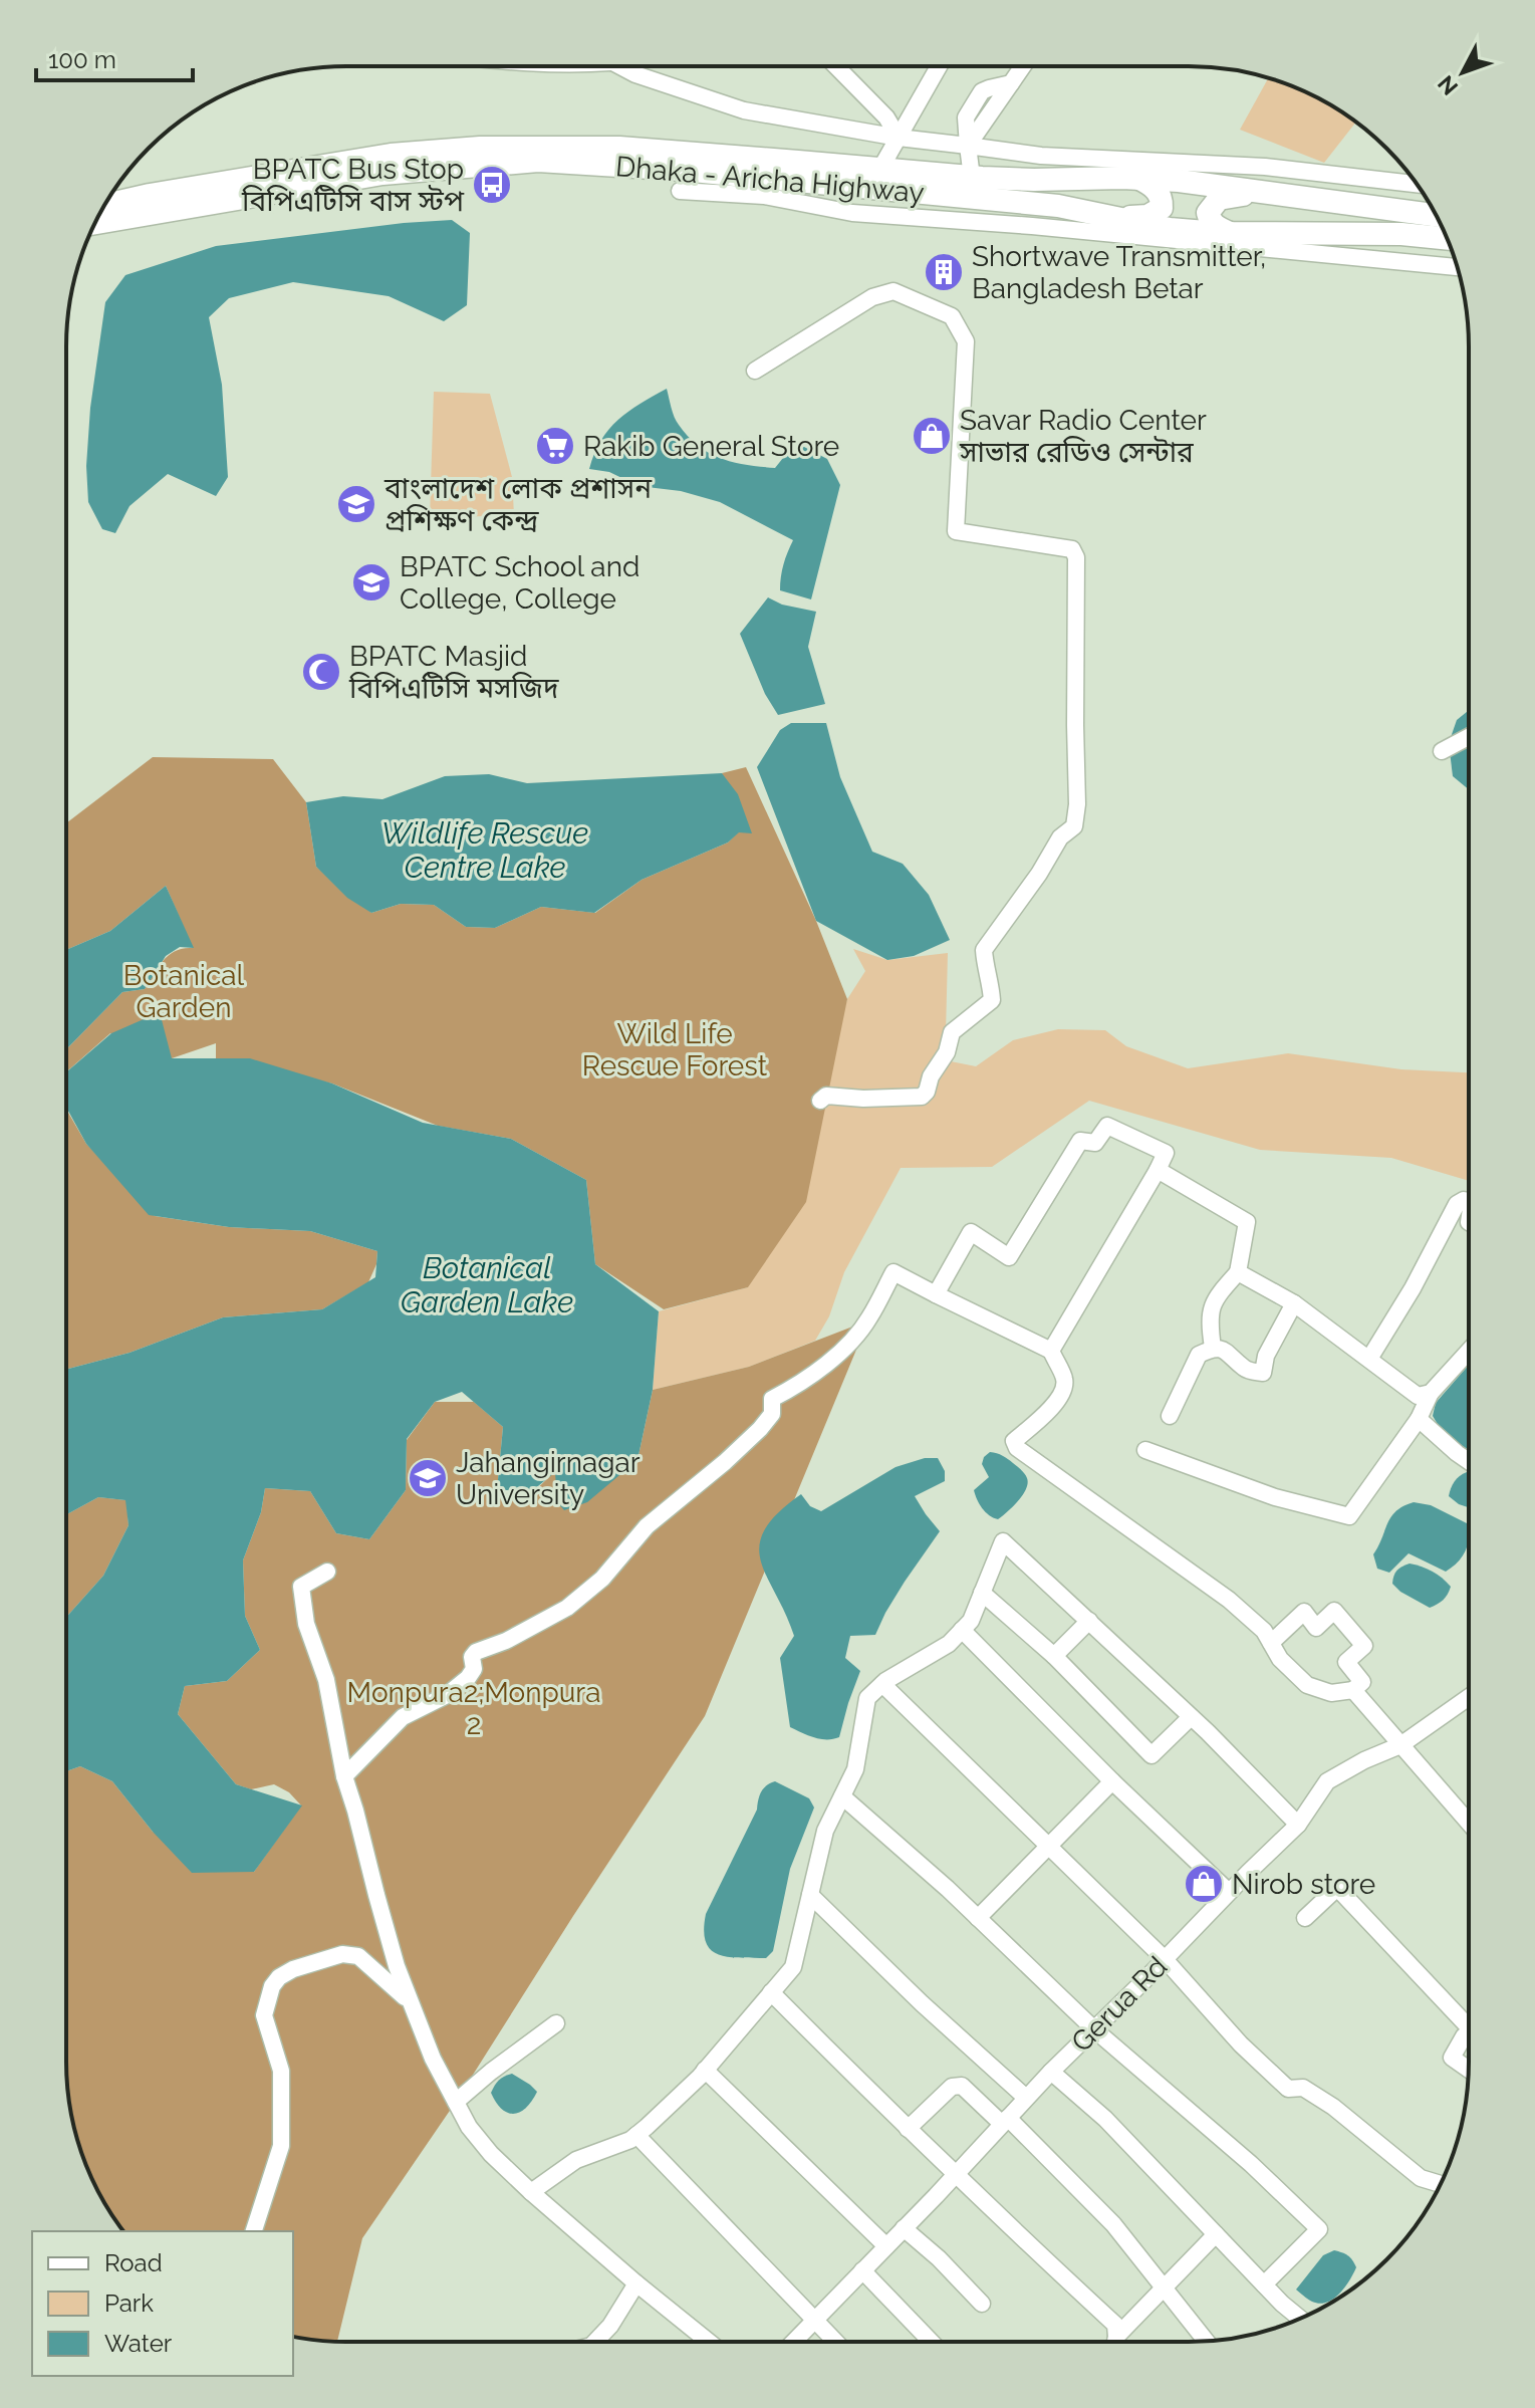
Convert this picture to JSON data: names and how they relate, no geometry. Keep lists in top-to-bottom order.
{
  "streets": {
    "highway": ["Dhaka - Aricha Highway"],
    "street": ["Gerua Rd"]
  },
  "water": ["Wildlife Rescue Centre Lake", "Botanical Garden Lake"],
  "parks": ["Botanical Garden", "Wild Life Rescue Forest", "Monpura2;Monpura 2"],
  "places": {
    "bus stop": ["BPATC Bus Stop বিপিএটিসি বাস স্টপ"],
    "building": ["Shortwave Transmitter, Bangladesh Betar"],
    "shop": ["Savar Radio Center সাভার রেডিও সেন্টার", "Nirob store"],
    "supermarket": ["Rakib General Store"],
    "school or university": ["বাংলাদেশ লোক প্রশাসন প্রশিক্ষণ কেন্দ্র", "BPATC School and College, College", "Jahangirnagar University"],
    "mosque": ["BPATC Masjid বিপিএটিসি মসজিদ"]
  },
  "legend": ["Road", "Park", "Water"],
  "scale_bar": "100 m",
  "north": "bottom left"
}
